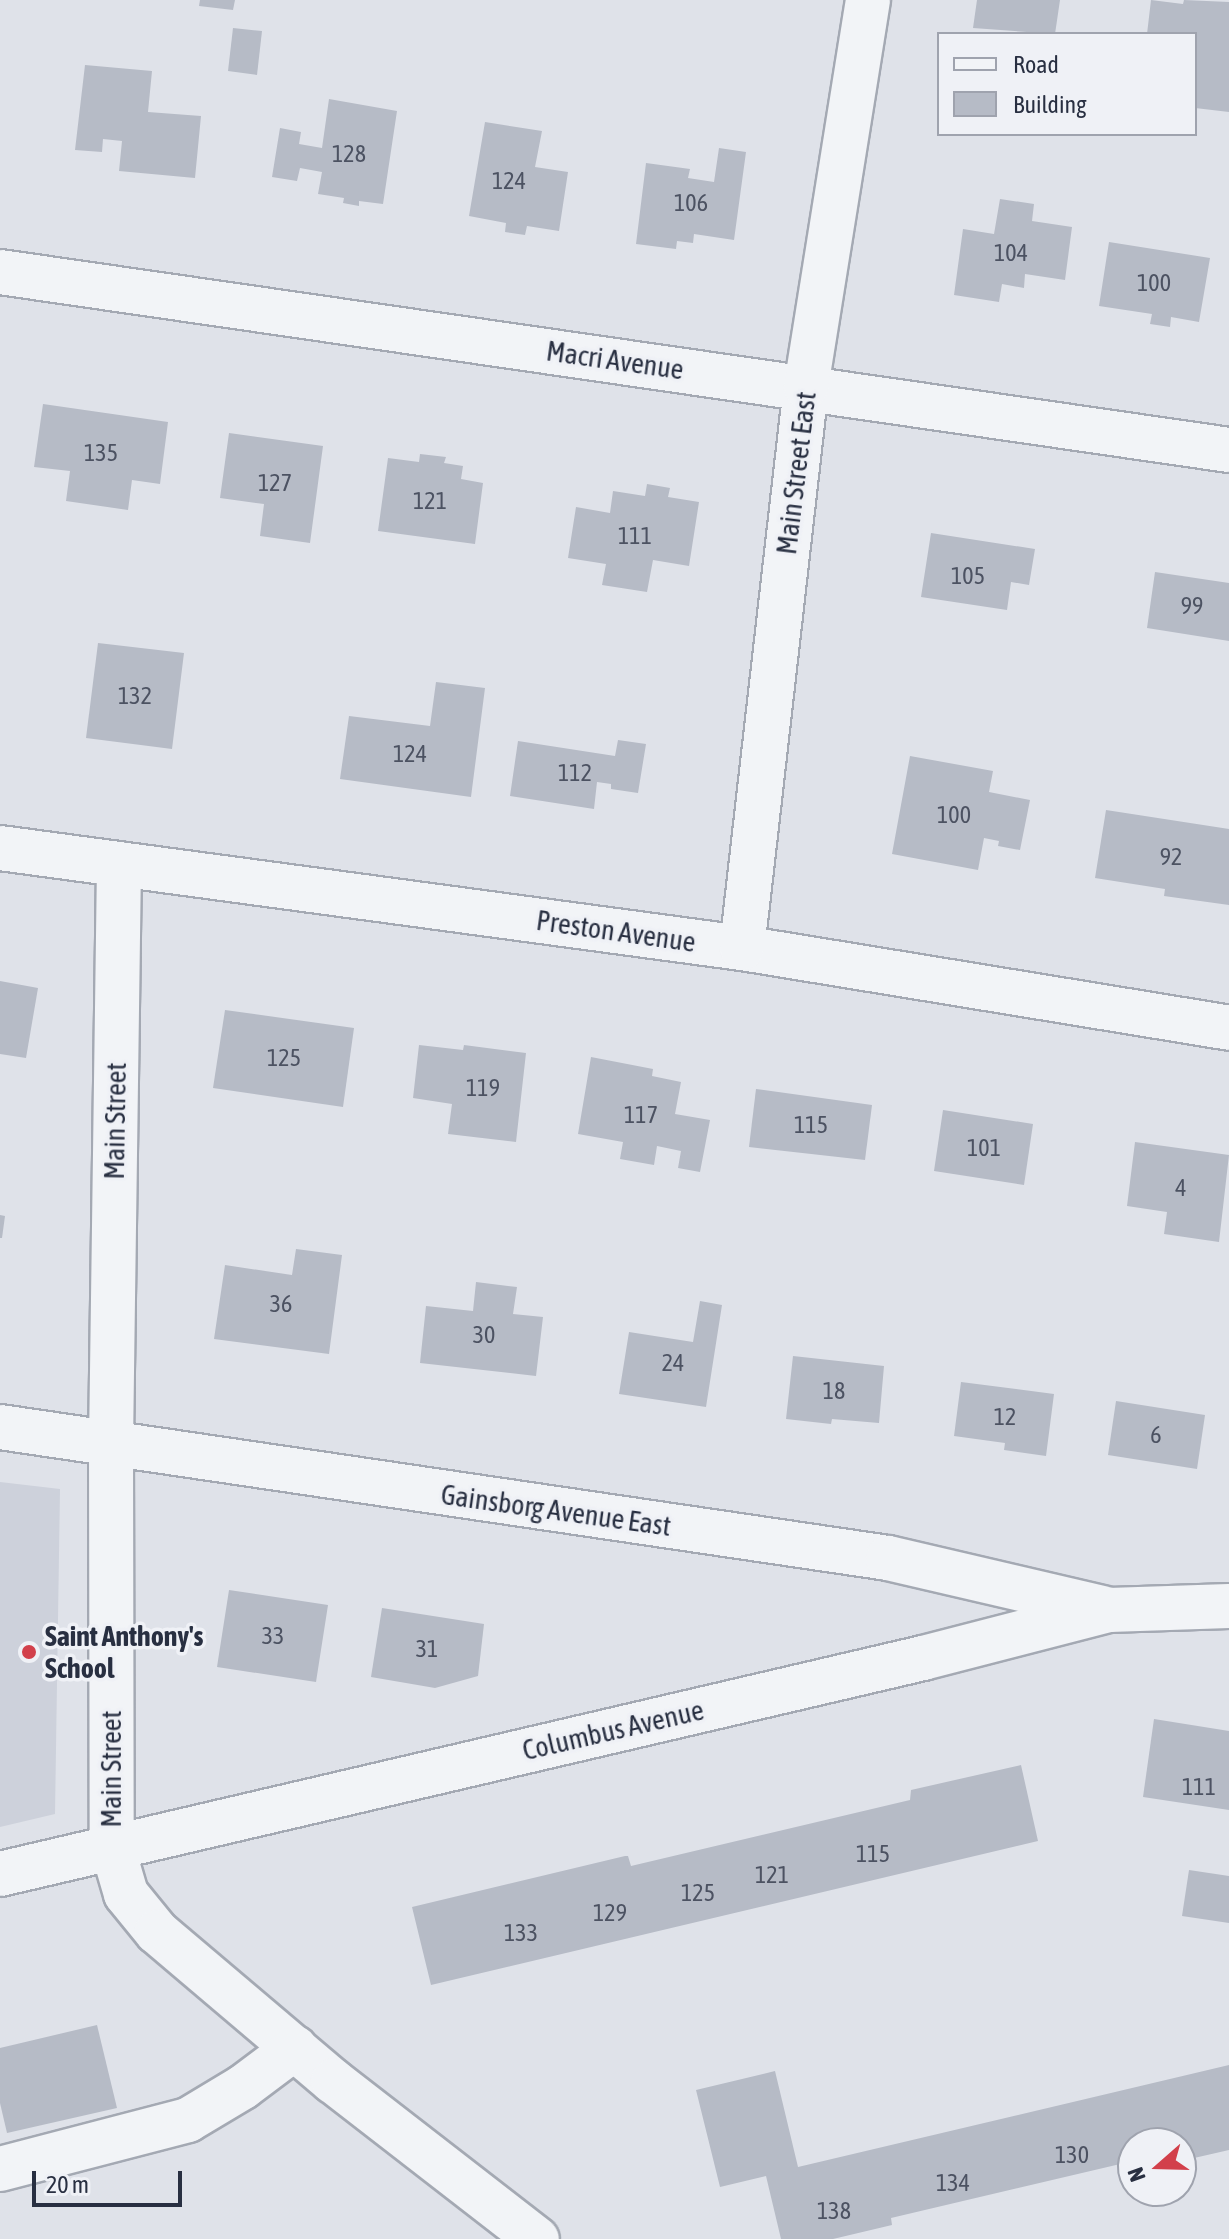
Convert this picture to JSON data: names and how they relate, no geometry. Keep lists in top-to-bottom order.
{
  "streets": {
    "street": [
      "Macri Avenue",
      "Main Street East",
      "Preston Avenue",
      "Main Street",
      "Gainsborg Avenue East",
      "Columbus Avenue"
    ]
  },
  "crossings": [
    ["Macri Avenue", "Main Street East"],
    ["Main Street East", "Preston Avenue"],
    ["Preston Avenue", "Main Street"],
    ["Main Street", "Gainsborg Avenue East"],
    ["Main Street", "Columbus Avenue"],
    ["Gainsborg Avenue East", "Columbus Avenue"]
  ],
  "places": ["Saint Anthony's School"],
  "house_numbers": [
    "128",
    "124",
    "106",
    "104",
    "100",
    "135",
    "127",
    "121",
    "111",
    "105",
    "99",
    "132",
    "124",
    "112",
    "100",
    "92",
    "125",
    "119",
    "117",
    "115",
    "101",
    "4",
    "36",
    "30",
    "24",
    "18",
    "12",
    "6",
    "33",
    "31",
    "111",
    "115",
    "121",
    "125",
    "129",
    "133",
    "130",
    "134",
    "138"
  ],
  "legend": ["Road", "Building"],
  "scale_bar": "20 m",
  "north": "left"
}
